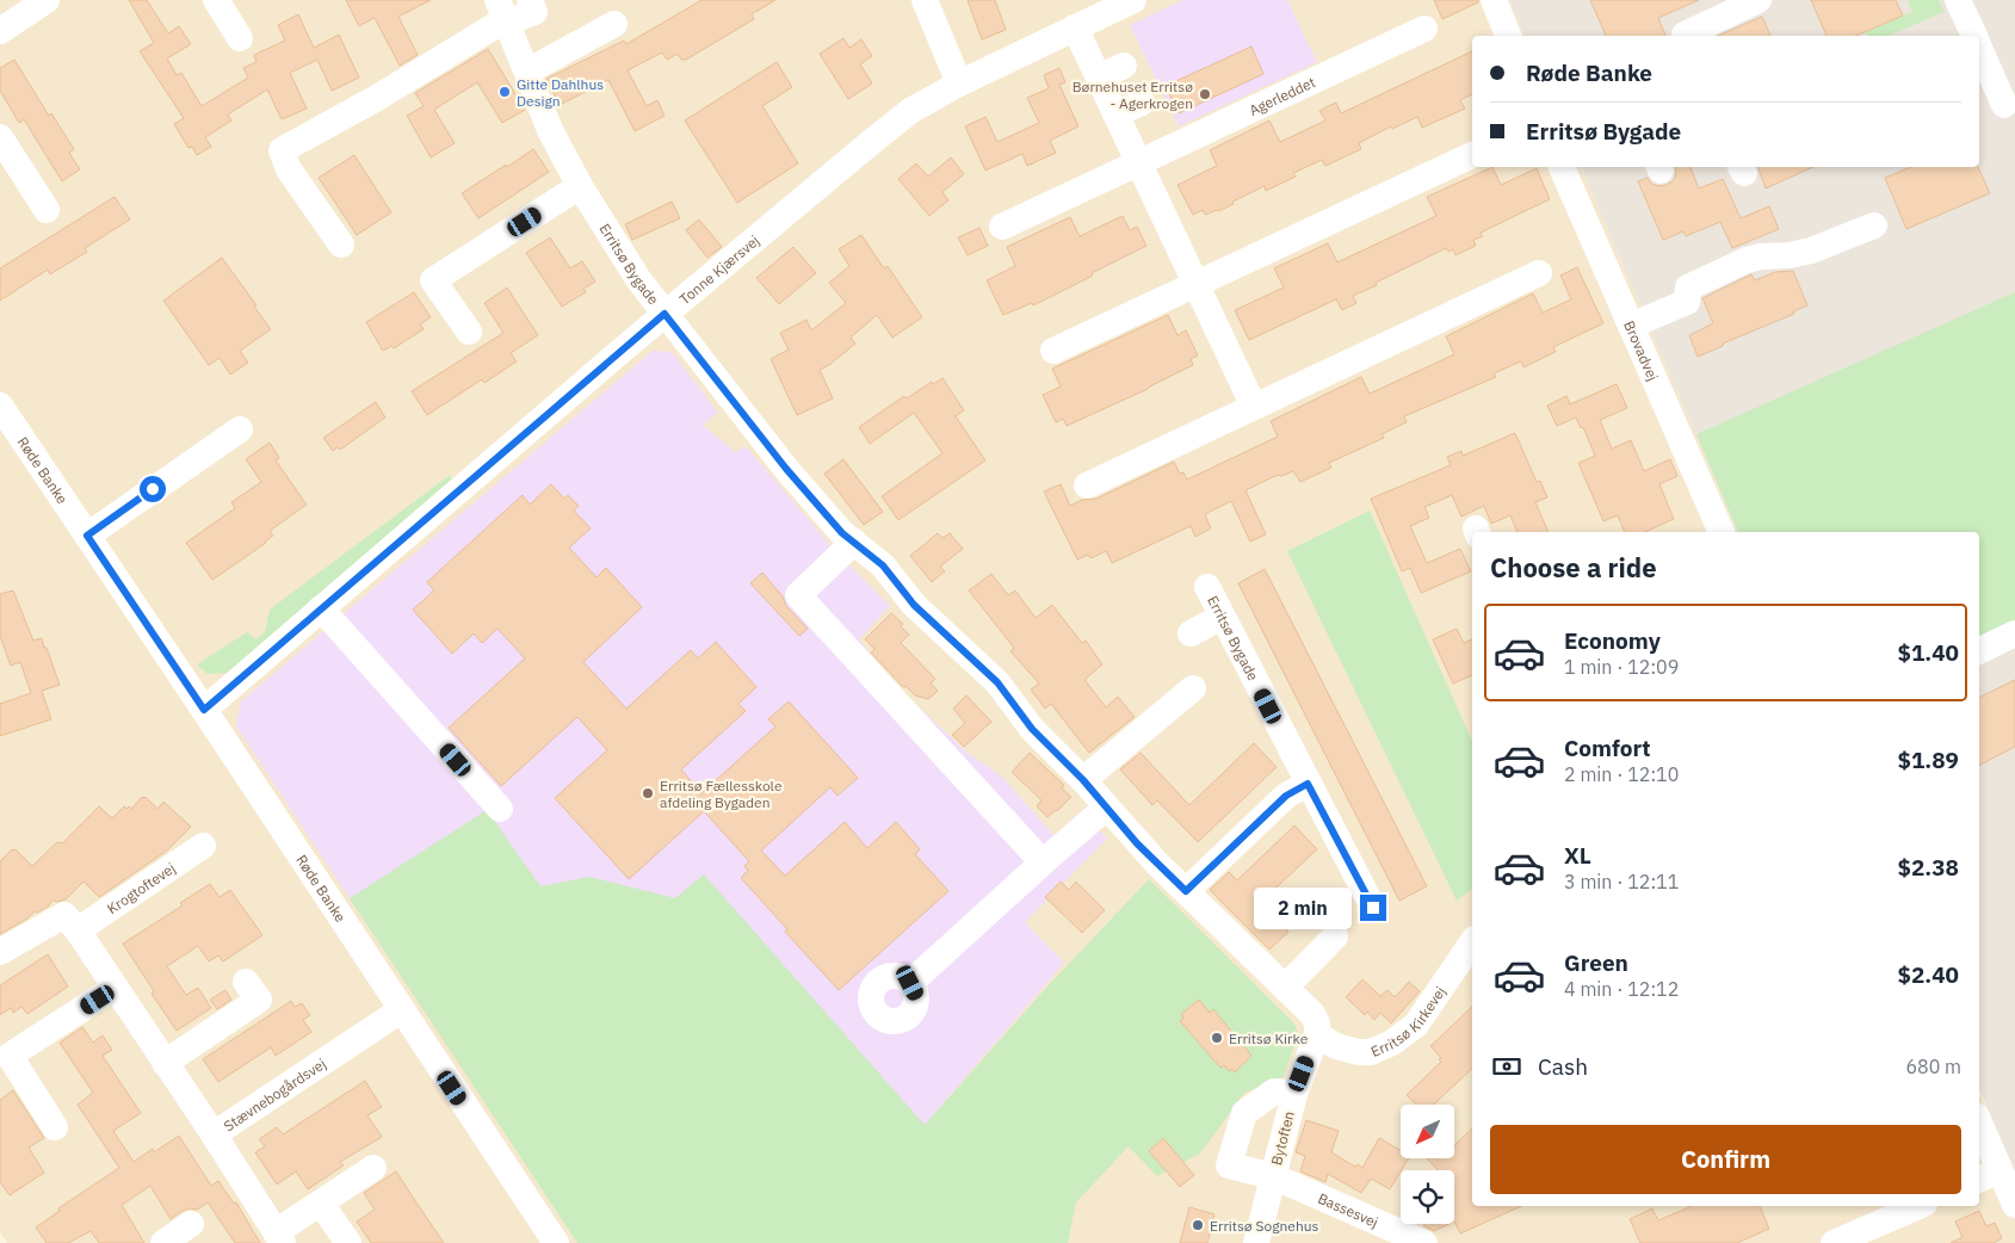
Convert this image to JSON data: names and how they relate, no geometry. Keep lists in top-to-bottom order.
{
  "streets": {
    "street": [
      "Agerleddet",
      "Erritsø Bygade",
      "Tonne Kjærsvej",
      "Brovadvej",
      "Røde Banke",
      "Krogtoftevej",
      "Erritsø Kirkevej",
      "Stævnebogårdsvej",
      "Bytoften",
      "Bassesvej"
    ]
  },
  "crossings": [
    ["Erritsø Bygade", "Tonne Kjærsvej"],
    ["Erritsø Bygade", "Erritsø Kirkevej"],
    ["Erritsø Bygade", "Bytoften"],
    ["Tonne Kjærsvej", "Røde Banke"],
    ["Røde Banke", "Stævnebogårdsvej"],
    ["Erritsø Kirkevej", "Bytoften"],
    ["Bytoften", "Bassesvej"]
  ],
  "places": [
    "Gitte Dahlhus Design",
    "Børnehuset Erritsø - Agerkrogen",
    "Erritsø Fællesskole afdeling Bygaden",
    "Erritsø Kirke",
    "Erritsø Sognehus"
  ],
  "north": "bottom left",
  "page": {
    "banner": ["Røde Banke", "Erritsø Bygade"],
    "heading": "Choose a ride",
    "list": [
      {
        "name": "Economy",
        "note": "1 min · 12:09",
        "value": "$1.40"
      },
      {
        "name": "Comfort",
        "note": "2 min · 12:10",
        "value": "$1.89"
      },
      {
        "name": "XL",
        "note": "3 min · 12:11",
        "value": "$2.38"
      },
      {
        "name": "Green",
        "note": "4 min · 12:12",
        "value": "$2.40"
      }
    ],
    "bubble": "2 min",
    "pay": ["Cash", "680 m"],
    "buttons": "Confirm"
  }
}
